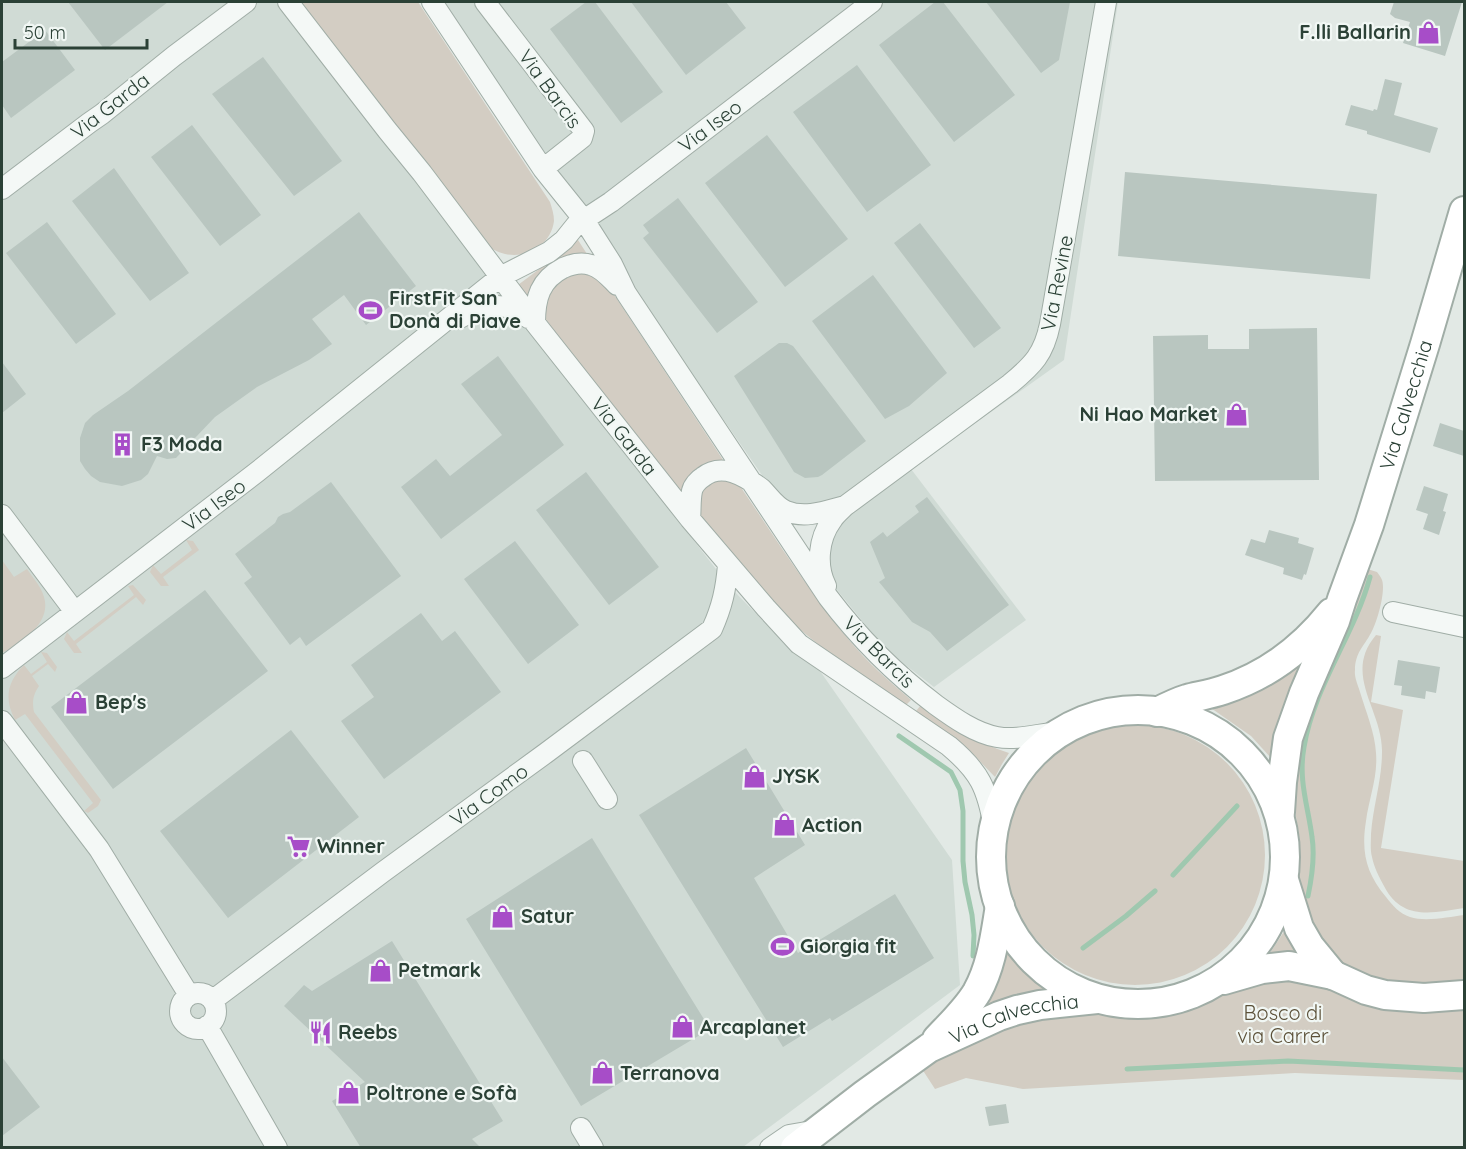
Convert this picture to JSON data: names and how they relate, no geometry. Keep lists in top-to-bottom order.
{
  "streets": {
    "main road": ["Via Calvecchia"],
    "street": [
      "Via Barcis",
      "Via Garda",
      "Via Iseo",
      "Via Revine",
      "Via Como"
    ]
  },
  "crossings": [
    ["Via Barcis", "Via Garda"],
    ["Via Barcis", "Via Iseo"],
    ["Via Barcis", "Via Revine"],
    ["Via Garda", "Via Iseo"],
    ["Via Garda", "Via Como"]
  ],
  "parks": ["Bosco di via Carrer"],
  "places": {
    "shop": [
      "F.lli Ballarin",
      "Ni Hao Market",
      "Bep's",
      "JYSK",
      "Action",
      "Satur",
      "Petmark",
      "Arcaplanet",
      "Terranova",
      "Poltrone e Sofà"
    ],
    "sports": ["FirstFit San Donà di Piave", "Giorgia fit"],
    "building": ["F3 Moda"],
    "supermarket": ["Winner"],
    "restaurant": ["Reebs"]
  },
  "scale_bar": "50 m"
}
